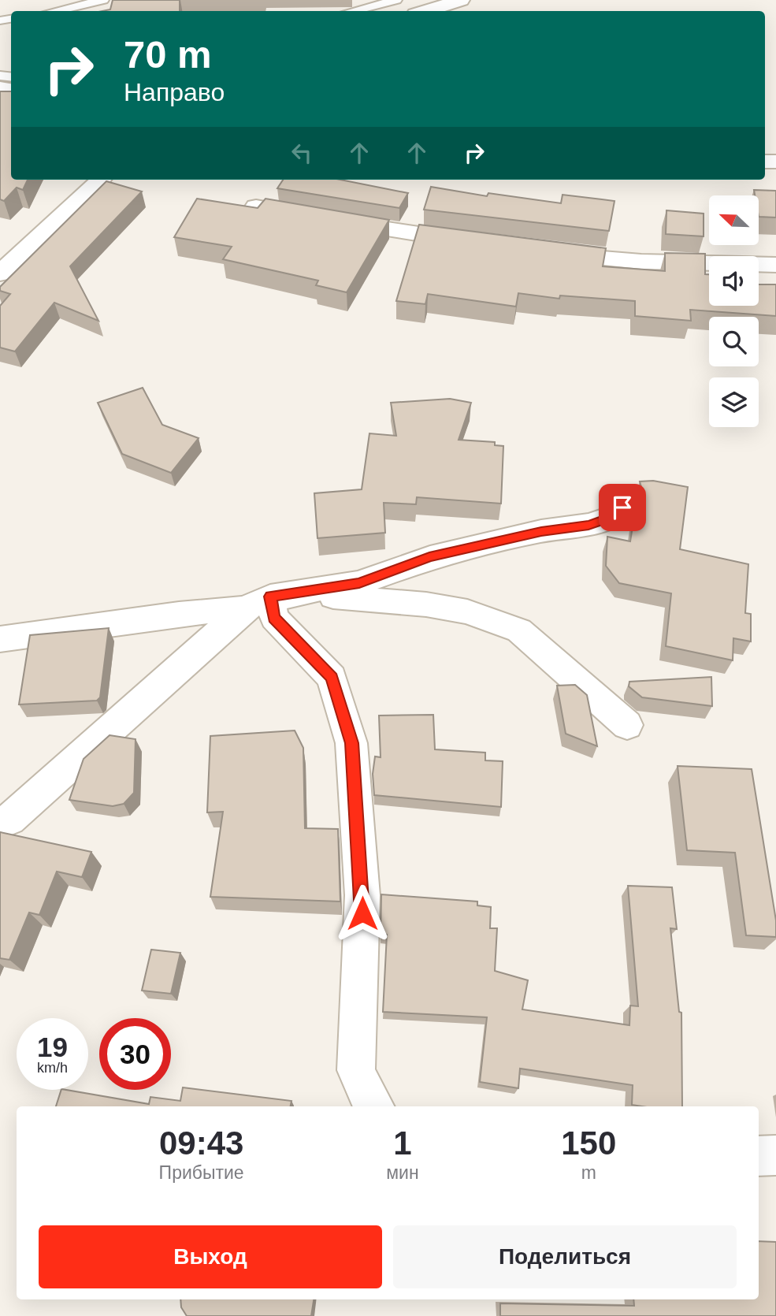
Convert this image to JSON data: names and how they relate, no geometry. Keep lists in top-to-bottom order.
{
  "north": "top left",
  "page": {
    "turn": ["70 m", "Направо"],
    "speed": "19 km/h",
    "limit": "30",
    "eta": [
      "09:43",
      "Прибытие",
      "1",
      "мин",
      "150",
      "m"
    ],
    "buttons": ["Выход", "Поделиться"]
  }
}
